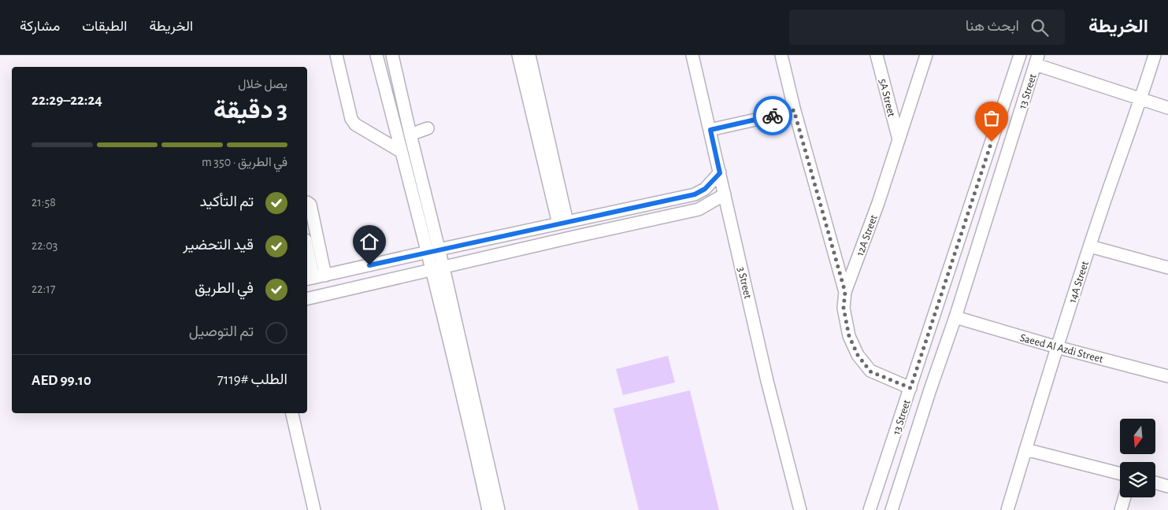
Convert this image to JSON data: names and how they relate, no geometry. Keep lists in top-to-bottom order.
{
  "streets": {
    "street": [
      "13 Street",
      "5A Street",
      "12A Street",
      "14A Street",
      "3 Street",
      "Saeed Al Azdi Street"
    ]
  },
  "crossings": [
    ["13 Street", "12A Street"],
    ["13 Street", "Saeed Al Azdi Street"],
    ["5A Street", "12A Street"],
    ["14A Street", "Saeed Al Azdi Street"]
  ],
  "north": "bottom",
  "page": {
    "header": "الخريطة",
    "search": "ابحث هنا",
    "nav": ["الخريطة", "الطبقات", "مشاركة"],
    "heading": ["3 دقيقة", "يصل خلال", "22:24–22:29"],
    "panel": ["الطلب #7119", "AED 99.10"],
    "bar": "في الطريق · 350 m",
    "list": [
      ["تم التأكيد", "21:58"],
      ["قيد التحضير", "22:03"],
      ["في الطريق", "22:17"],
      "تم التوصيل"
    ]
  }
}
